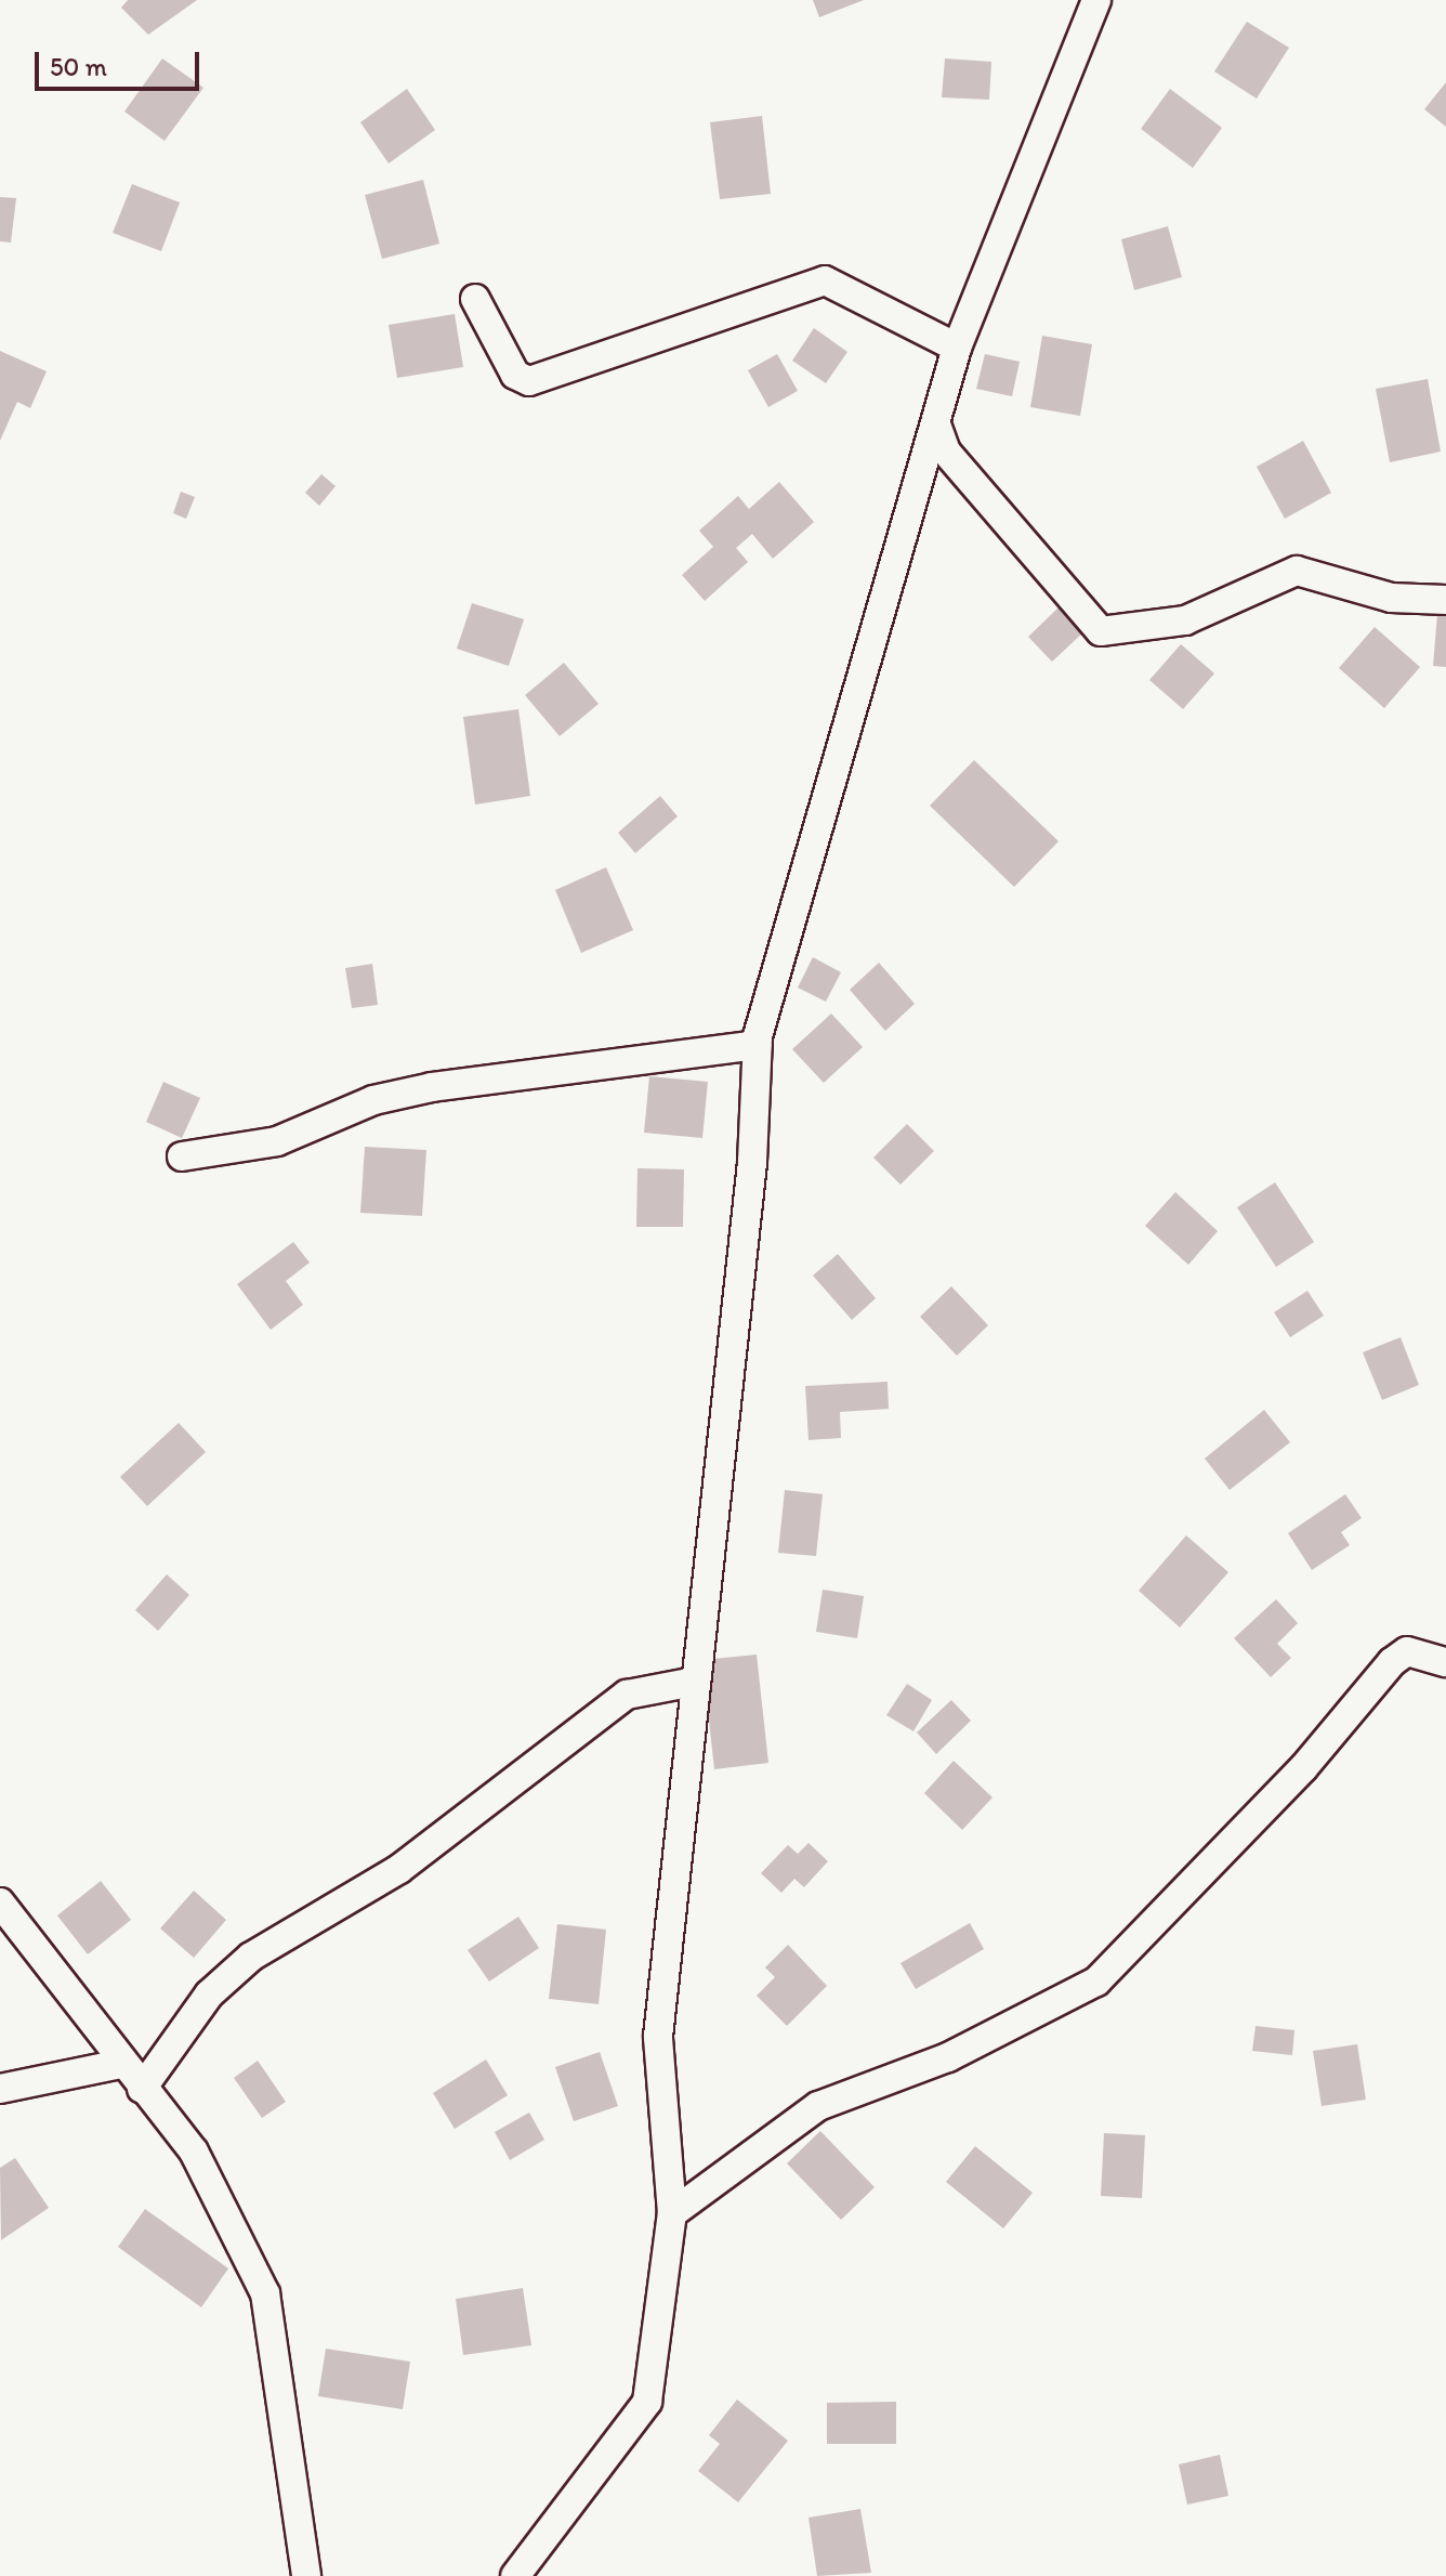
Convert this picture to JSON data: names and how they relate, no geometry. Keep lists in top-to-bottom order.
{
  "scale_bar": "50 m"
}
